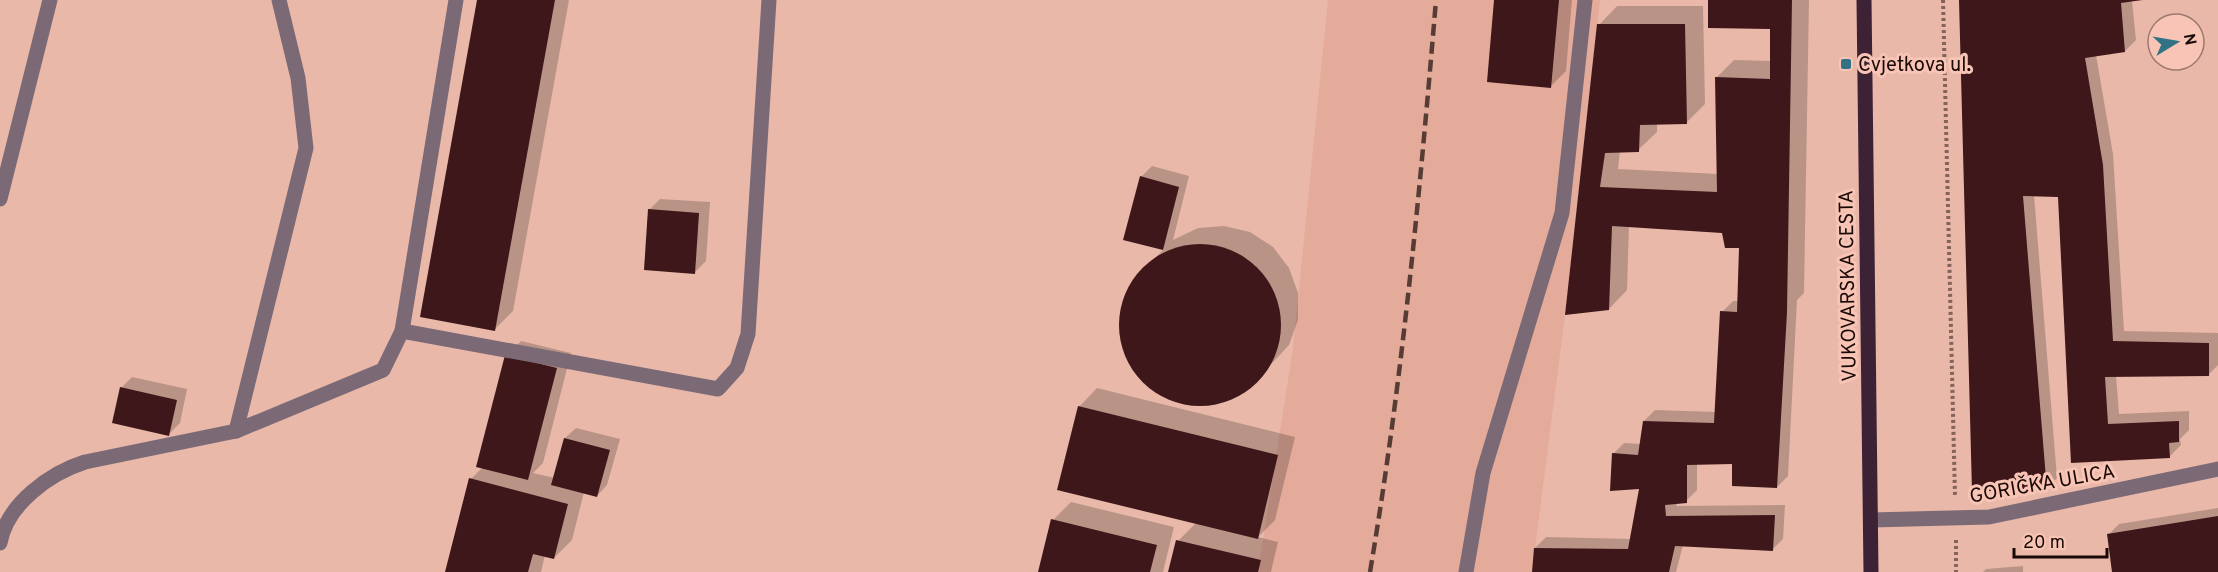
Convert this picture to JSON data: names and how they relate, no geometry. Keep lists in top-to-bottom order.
{
  "streets": {
    "main road": ["VUKOVARSKA CESTA"],
    "street": ["GORIČKA ULICA"]
  },
  "crossings": [
    ["VUKOVARSKA CESTA", "GORIČKA ULICA"]
  ],
  "places": {
    "transit": ["Cvjetkova ul."]
  },
  "scale_bar": "20 m",
  "north": "right"
}
